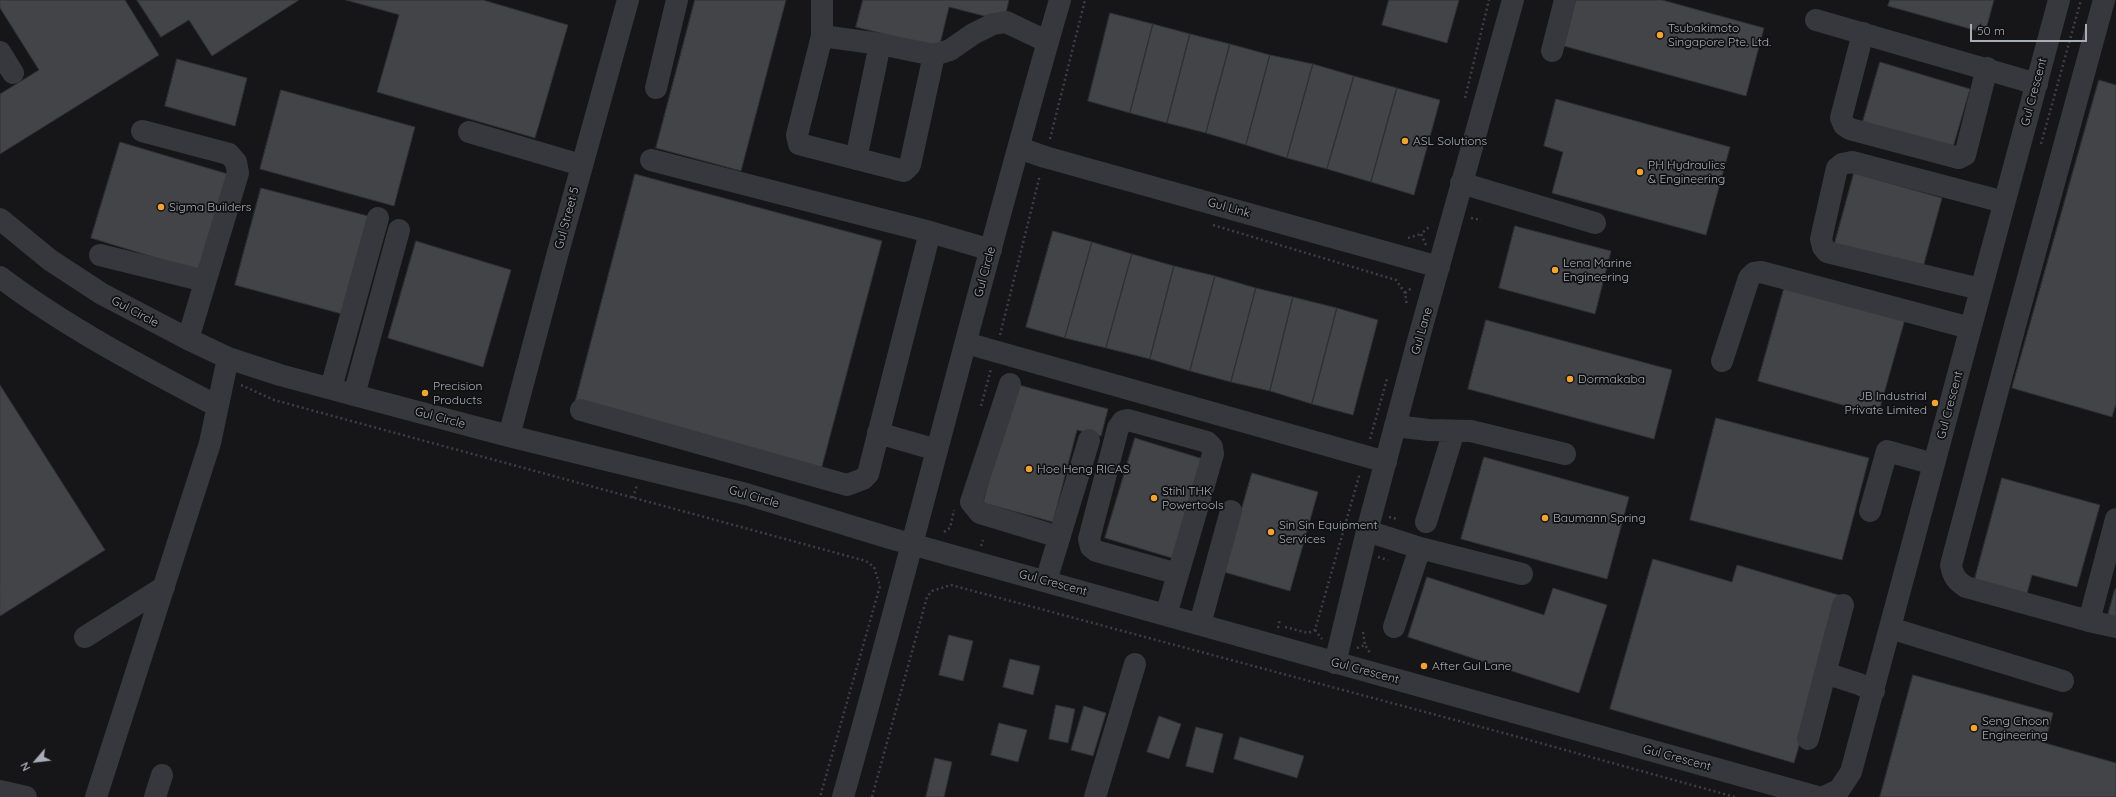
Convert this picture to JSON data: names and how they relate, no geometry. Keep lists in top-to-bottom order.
{
  "streets": {
    "street": [
      "Gul Crescent",
      "Gul Link",
      "Gul Street 5",
      "Gul Circle",
      "Gul Lane"
    ]
  },
  "crossings": [
    ["Gul Crescent", "Gul Circle"],
    ["Gul Crescent", "Gul Lane"],
    ["Gul Link", "Gul Circle"],
    ["Gul Link", "Gul Lane"],
    ["Gul Street 5", "Gul Circle"]
  ],
  "places": [
    "Tsubakimoto Singapore Pte. Ltd.",
    "ASL Solutions",
    "PH Hydraulics & Engineering",
    "Sigma Builders",
    "Lena Marine Engineering",
    "Dormakaba",
    "Precision Products",
    "JB Industrial Private Limited",
    "Hoe Heng RICAS",
    "Stihl THK Powertools",
    "Baumann Spring",
    "Sin Sin Equipment Services",
    "After Gul Lane",
    "Seng Choon Engineering"
  ],
  "scale_bar": "50 m",
  "north": "bottom left"
}
